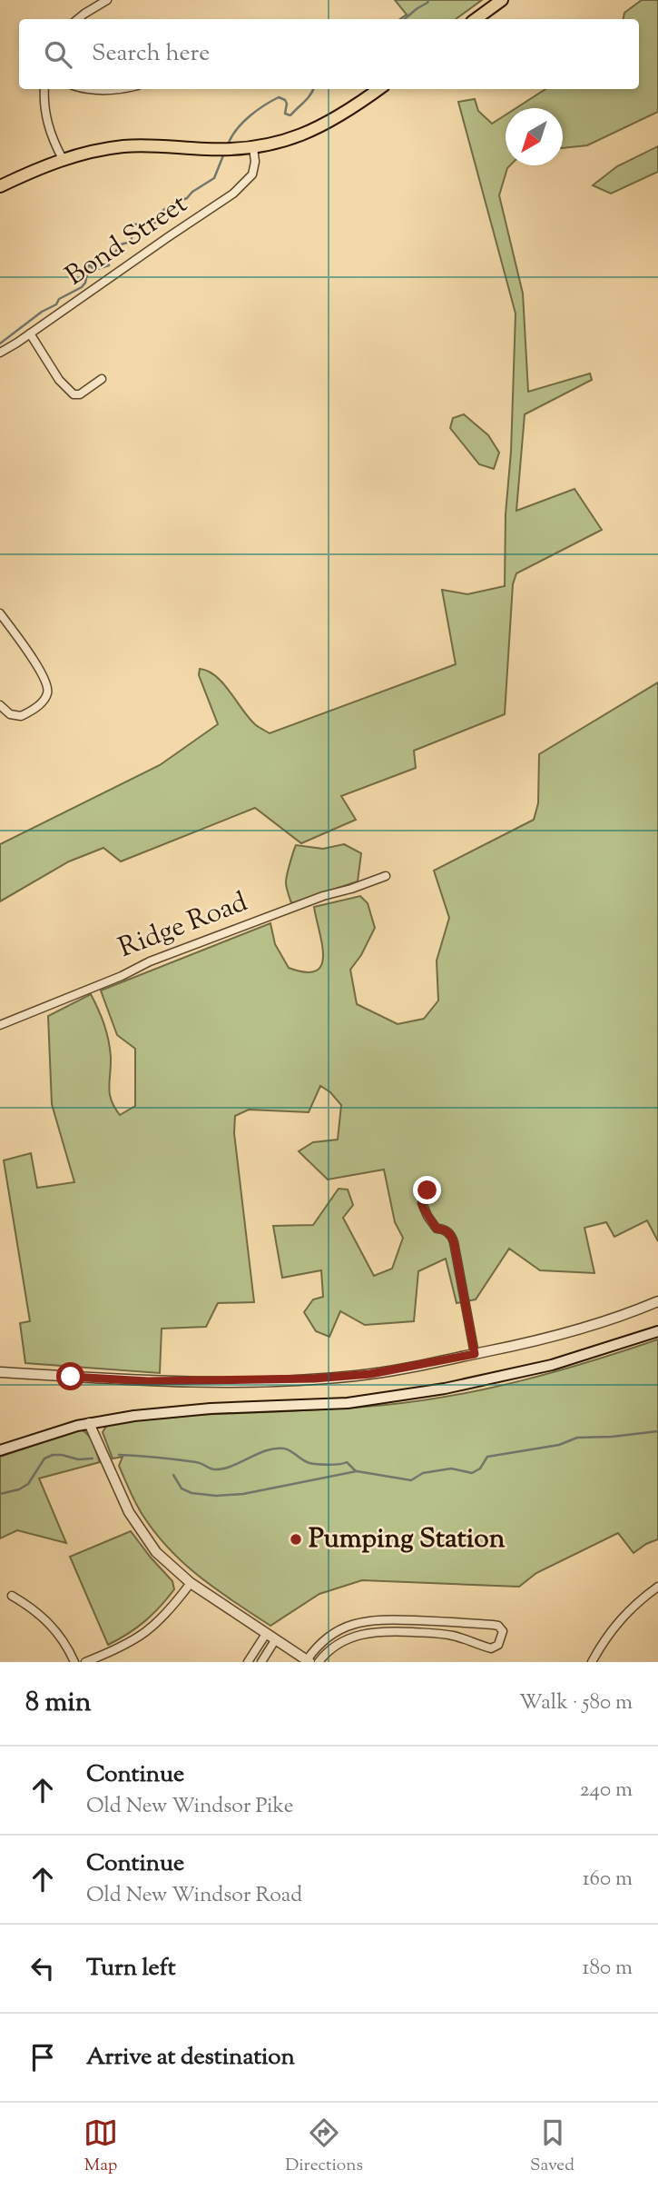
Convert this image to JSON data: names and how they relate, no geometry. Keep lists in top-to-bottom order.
{
  "streets": {
    "street": ["Bond Street", "Ridge Road"]
  },
  "places": ["Pumping Station"],
  "north": "bottom left",
  "page": {
    "search": "Search here",
    "heading": ["8 min", "Walk · 580 m"],
    "list": [
      ["Continue", "Old New Windsor Pike", "240 m"],
      ["Continue", "Old New Windsor Road", "160 m"],
      ["Turn left", "180 m"],
      "Arrive at destination"
    ],
    "nav": ["Map", "Directions", "Saved"]
  }
}
